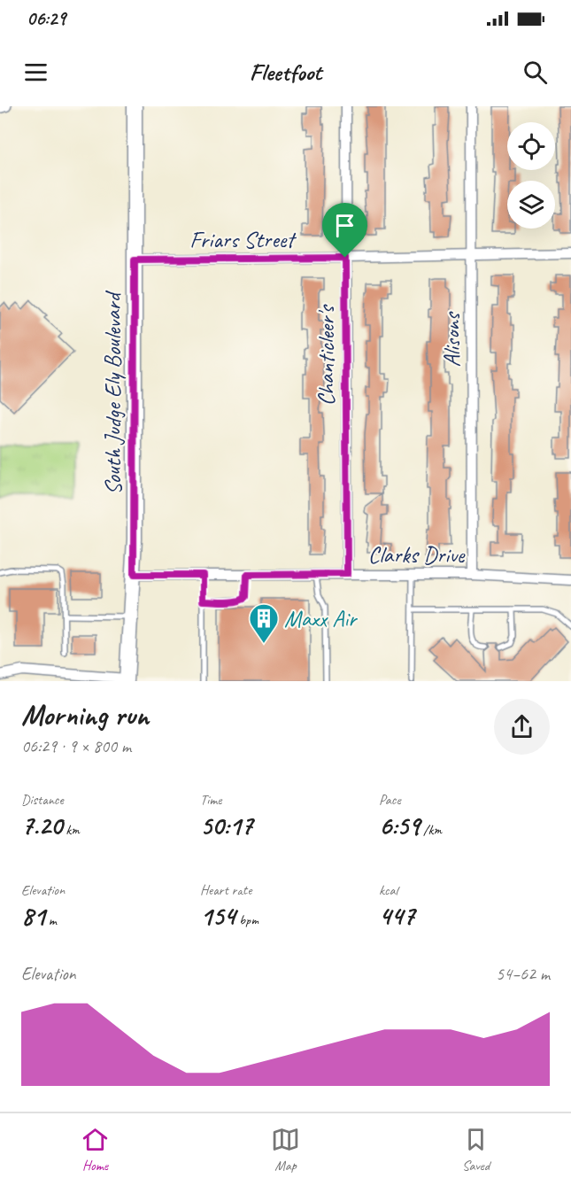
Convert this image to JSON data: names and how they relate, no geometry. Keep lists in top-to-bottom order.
{
  "streets": {
    "main road": ["South Judge Ely Boulevard"],
    "street": [
      "Friars Street",
      "Alisons",
      "Chanticleer's",
      "Clarks Drive"
    ]
  },
  "crossings": [
    ["Friars Street", "Alisons"],
    ["Friars Street", "Chanticleer's"],
    ["Friars Street", "South Judge Ely Boulevard"],
    ["Alisons", "Clarks Drive"],
    ["Chanticleer's", "Clarks Drive"],
    ["South Judge Ely Boulevard", "Clarks Drive"]
  ],
  "places": {
    "building": ["Maxx Air"]
  },
  "page": {
    "status": "06:29",
    "header": "Fleetfoot",
    "heading": ["Morning run", "06:29 · 9 × 800 m"],
    "stats": [
      ["Distance", "7.20 km"],
      ["Time", "50:17"],
      ["Pace", "6:59 /km"],
      ["Elevation", "81 m"],
      ["Heart rate", "154 bpm"],
      ["kcal", "447"]
    ],
    "chart": ["Elevation", "54–62 m"],
    "tabs": ["Home", "Map", "Saved"]
  }
}
